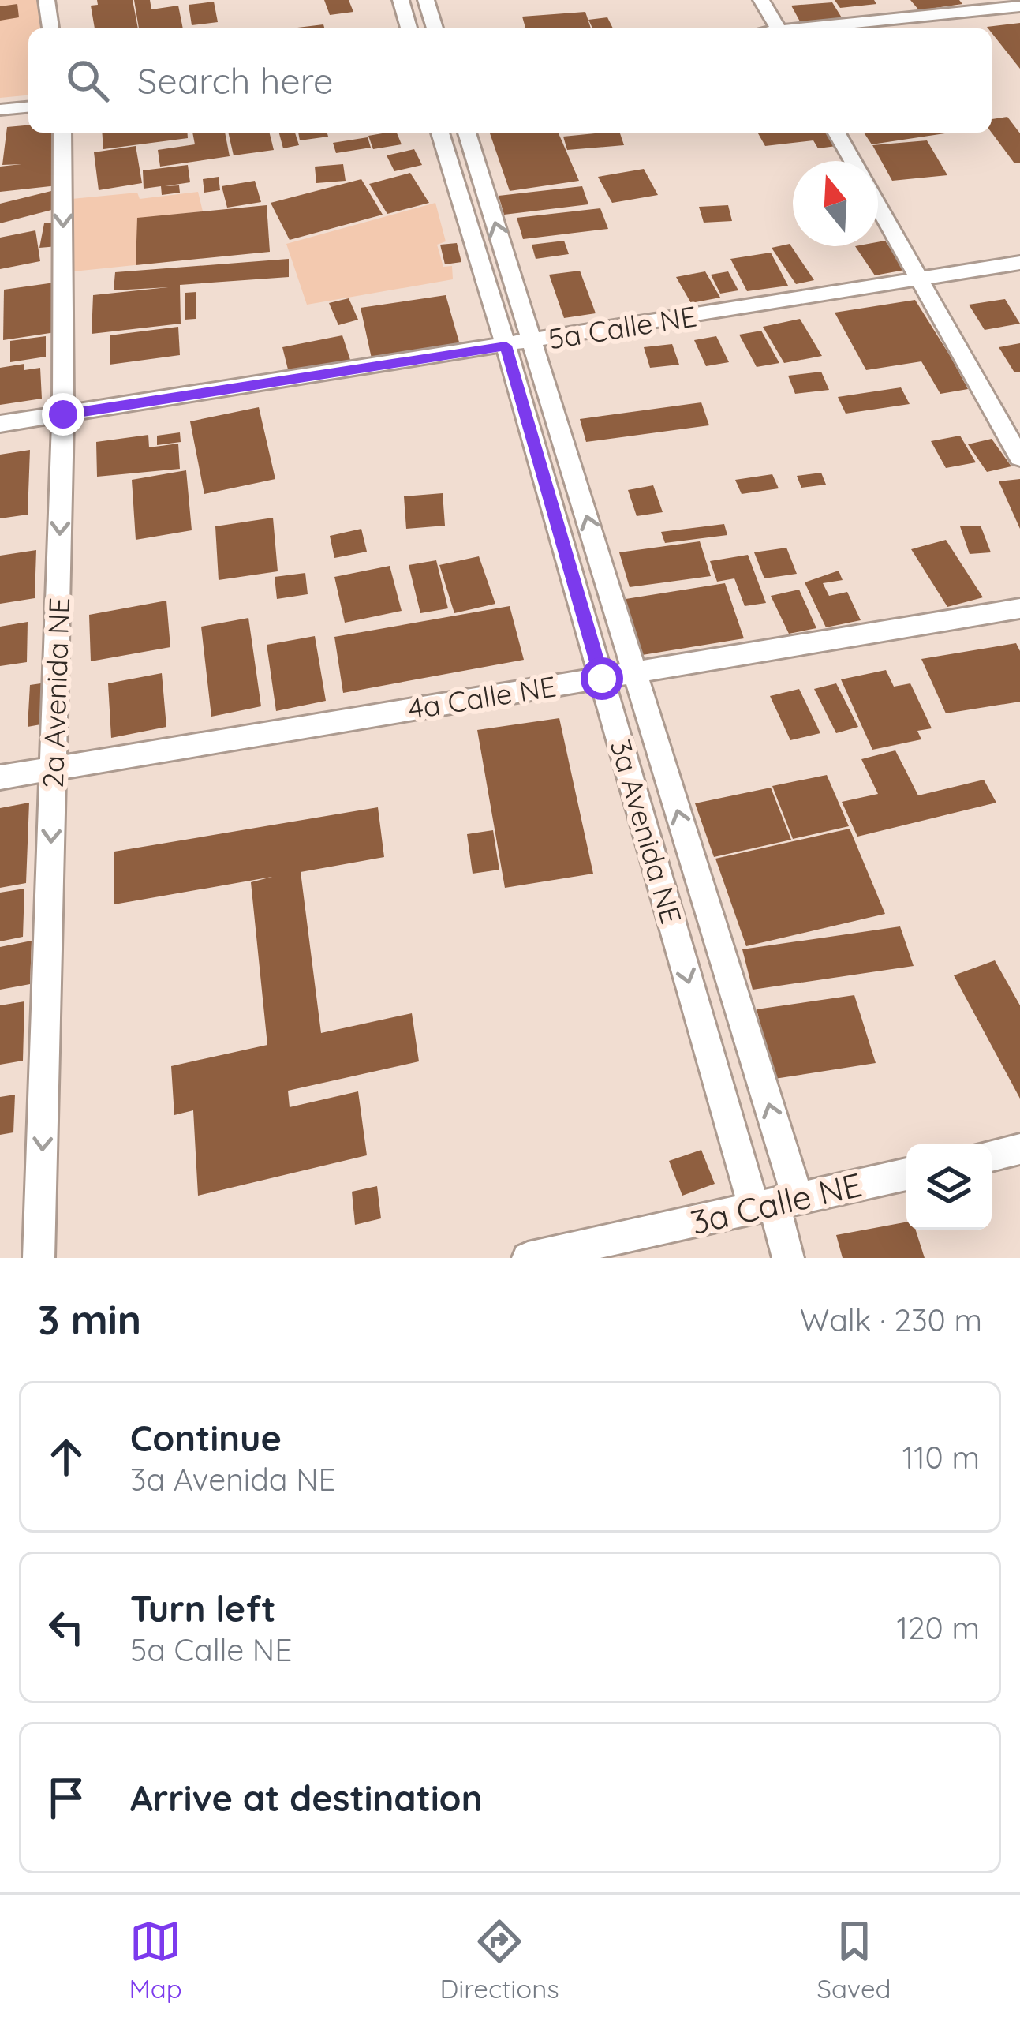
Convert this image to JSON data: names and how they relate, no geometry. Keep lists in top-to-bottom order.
{
  "streets": {
    "street": [
      "5a Calle NE",
      "2a Avenida NE",
      "4a Calle NE",
      "3a Avenida NE",
      "3a Calle NE"
    ]
  },
  "crossings": [
    ["5a Calle NE", "2a Avenida NE"],
    ["5a Calle NE", "3a Avenida NE"],
    ["2a Avenida NE", "4a Calle NE"],
    ["4a Calle NE", "3a Avenida NE"],
    ["3a Avenida NE", "3a Calle NE"]
  ],
  "one_way": ["2a Avenida NE"],
  "north": "top",
  "page": {
    "search": "Search here",
    "heading": ["3 min", "Walk · 230 m"],
    "list": [
      ["Continue", "3a Avenida NE", "110 m"],
      ["Turn left", "5a Calle NE", "120 m"],
      "Arrive at destination"
    ],
    "nav": ["Map", "Directions", "Saved"]
  }
}
